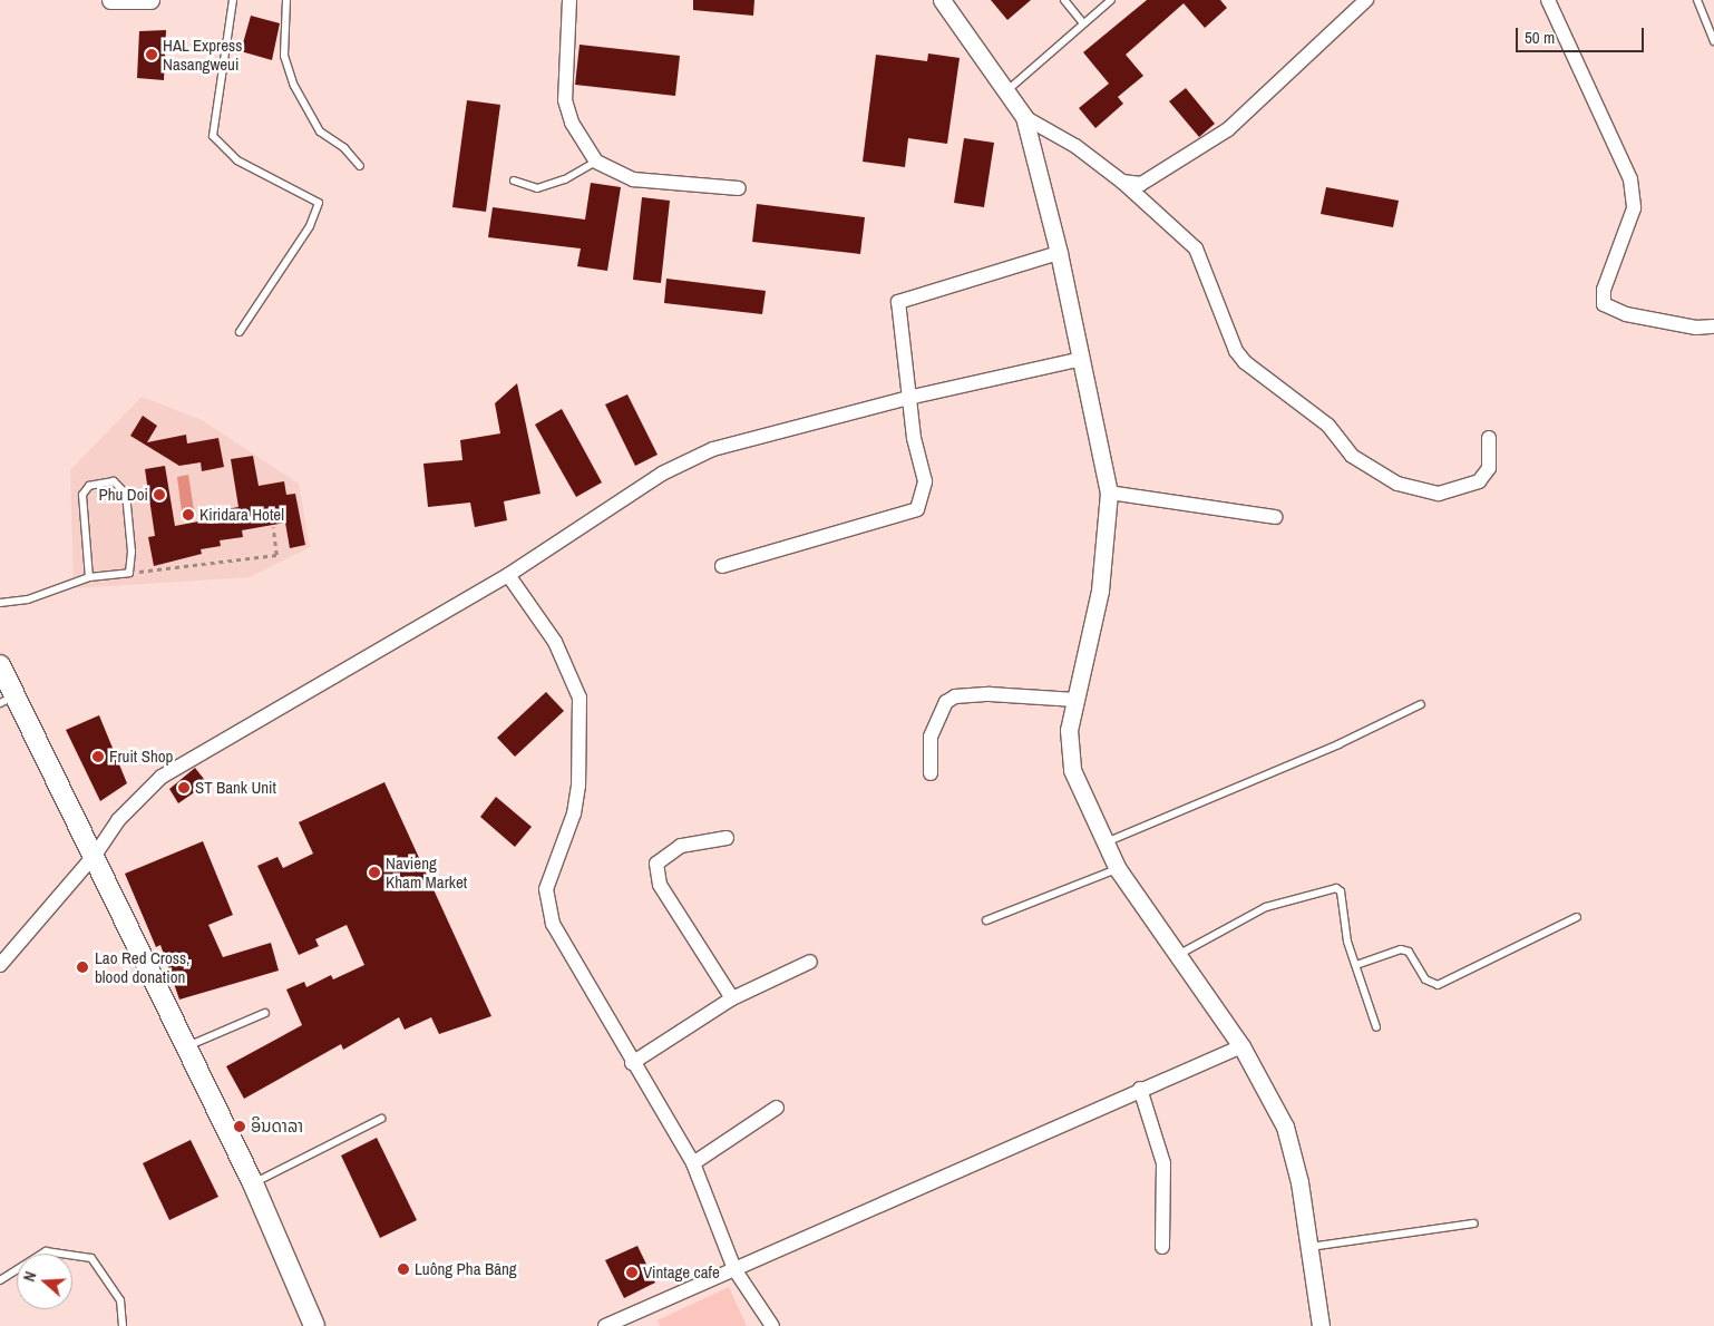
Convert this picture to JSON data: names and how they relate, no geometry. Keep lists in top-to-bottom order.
{
  "places": [
    "HAL Express Nasangweui",
    "Phu Doi",
    "Kiridara Hotel",
    "Fruit Shop",
    "ST Bank Unit",
    "Navieng Kham Market",
    "Lao Red Cross, blood donation",
    "ອິນດາລາ",
    "Luông Pha Băng",
    "Vintage cafe"
  ],
  "scale_bar": "50 m",
  "north": "left"
}
